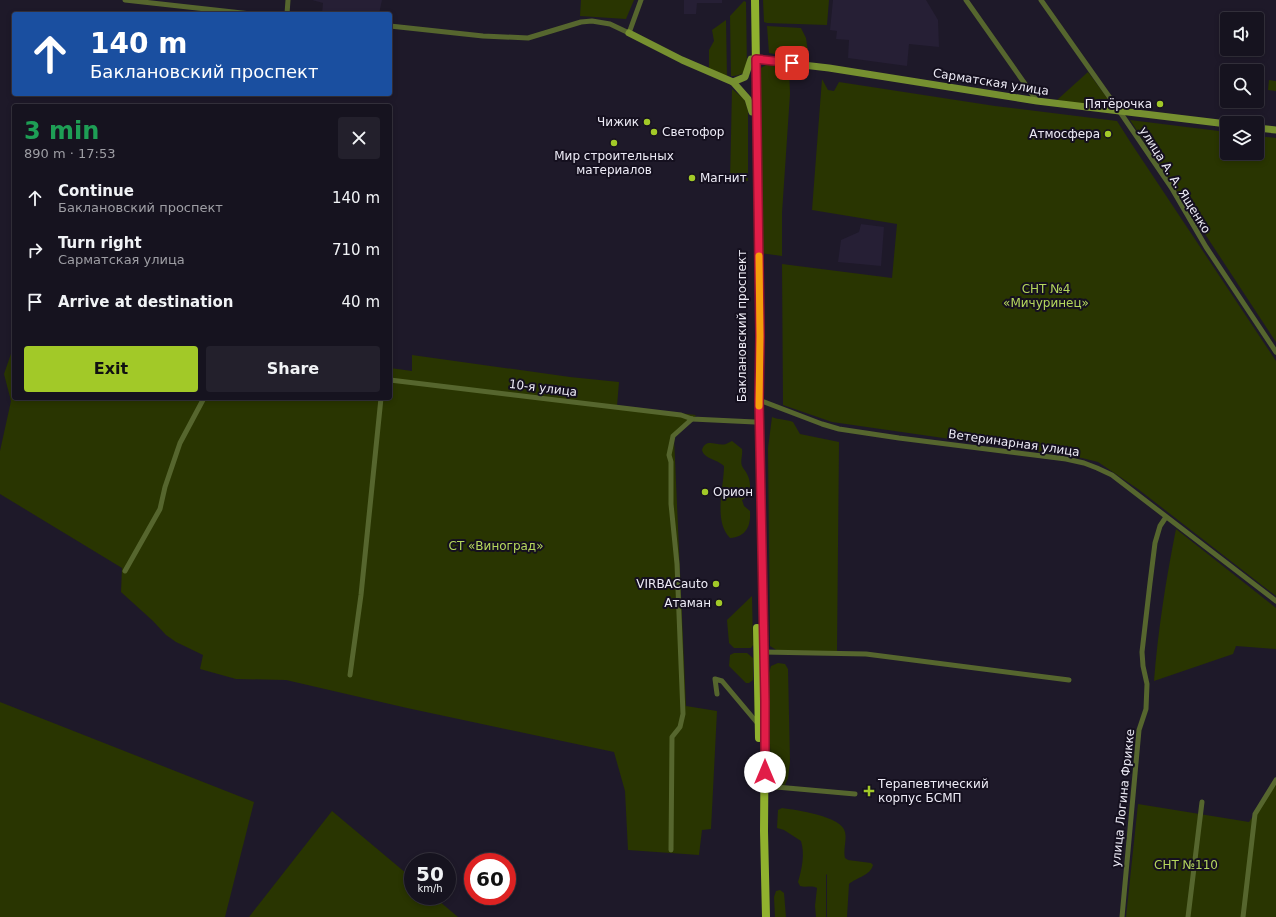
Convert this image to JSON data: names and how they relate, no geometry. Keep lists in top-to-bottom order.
{
  "streets": {
    "main road": ["Сарматская улица", "Баклановский проспект"],
    "street": [
      "улица А. А. Ященко",
      "10-я улица",
      "Ветеринарная улица",
      "улица Логина Фрикке"
    ]
  },
  "crossings": [
    ["Сарматская улица", "улица А. А. Ященко"],
    ["Сарматская улица", "Баклановский проспект"],
    ["Баклановский проспект", "10-я улица"],
    ["Баклановский проспект", "Ветеринарная улица"],
    ["Ветеринарная улица", "улица Логина Фрикке"]
  ],
  "parks": ["СНТ №4 «Мичуринец»", "СТ «Виноград»", "СНТ №110"],
  "places": {
    "other": [
      "Пятёрочка",
      "Чижик",
      "Светофор",
      "Атмосфера",
      "Мир строительных материалов",
      "Магнит",
      "Орион",
      "VIRBACauto",
      "Атаман"
    ],
    "health": ["Терапевтический корпус БСМП"]
  },
  "page": {
    "turn": ["140 m", "Баклановский проспект"],
    "heading": ["3 min", "890 m · 17:53"],
    "list": [
      {
        "name": "Continue",
        "note": "Баклановский проспект",
        "value": "140 m"
      },
      {
        "name": "Turn right",
        "note": "Сарматская улица",
        "value": "710 m"
      },
      {
        "name": "Arrive at destination",
        "value": "40 m"
      }
    ],
    "buttons": ["Exit", "Share"],
    "speed": "50 km/h",
    "limit": "60"
  }
}
